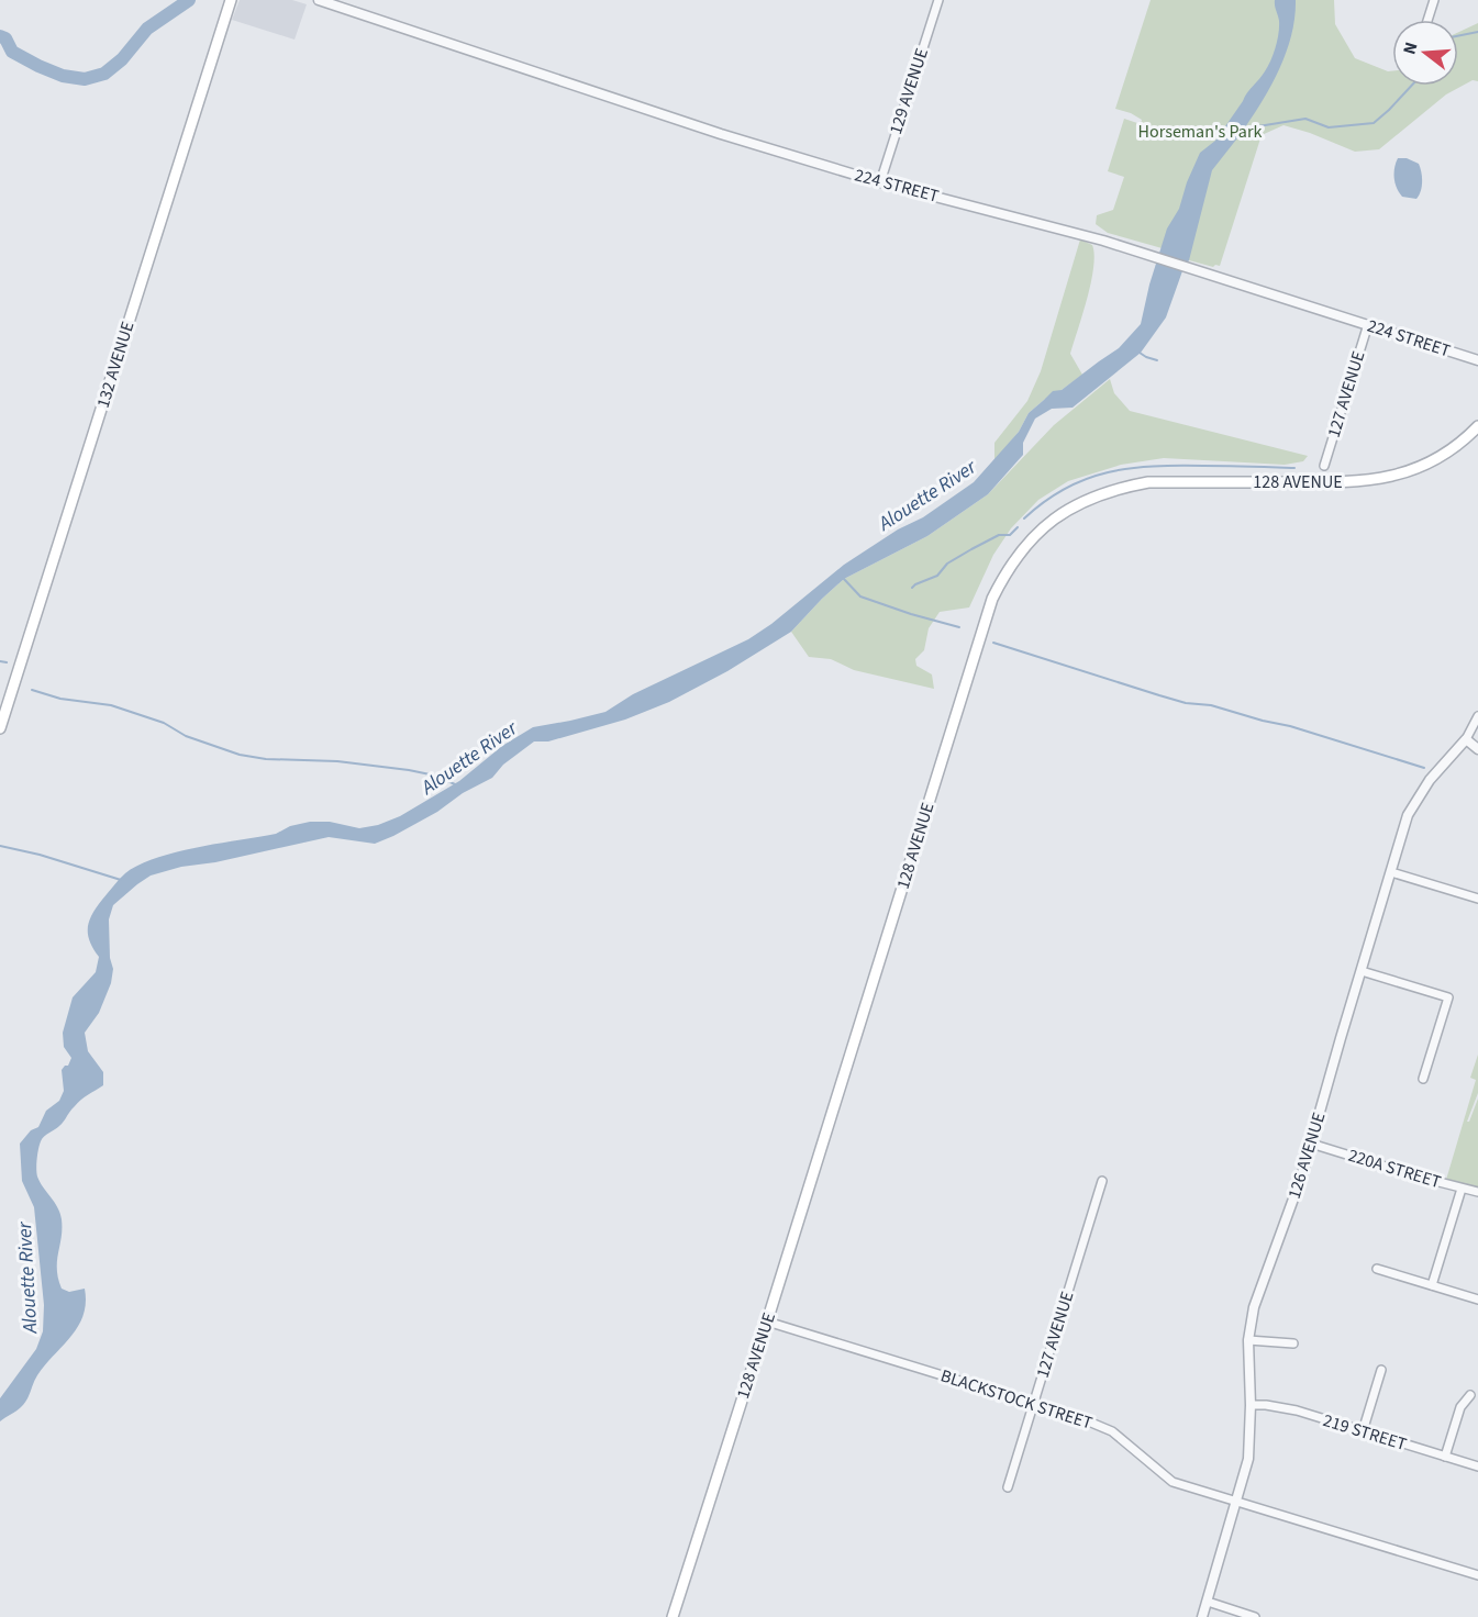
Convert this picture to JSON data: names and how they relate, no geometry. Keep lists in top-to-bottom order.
{
  "streets": {
    "main road": ["132 AVENUE", "128 AVENUE"],
    "street": [
      "129 AVENUE",
      "224 STREET",
      "127 AVENUE",
      "126 AVENUE",
      "220A STREET",
      "BLACKSTOCK STREET",
      "219 STREET"
    ]
  },
  "crossings": [
    ["129 AVENUE", "224 STREET"],
    ["224 STREET", "127 AVENUE"],
    ["127 AVENUE", "BLACKSTOCK STREET"],
    ["128 AVENUE", "BLACKSTOCK STREET"],
    ["126 AVENUE", "220A STREET"],
    ["126 AVENUE", "BLACKSTOCK STREET"],
    ["126 AVENUE", "219 STREET"]
  ],
  "water": ["Alouette River"],
  "parks": ["Horseman's Park"],
  "north": "left"
}
